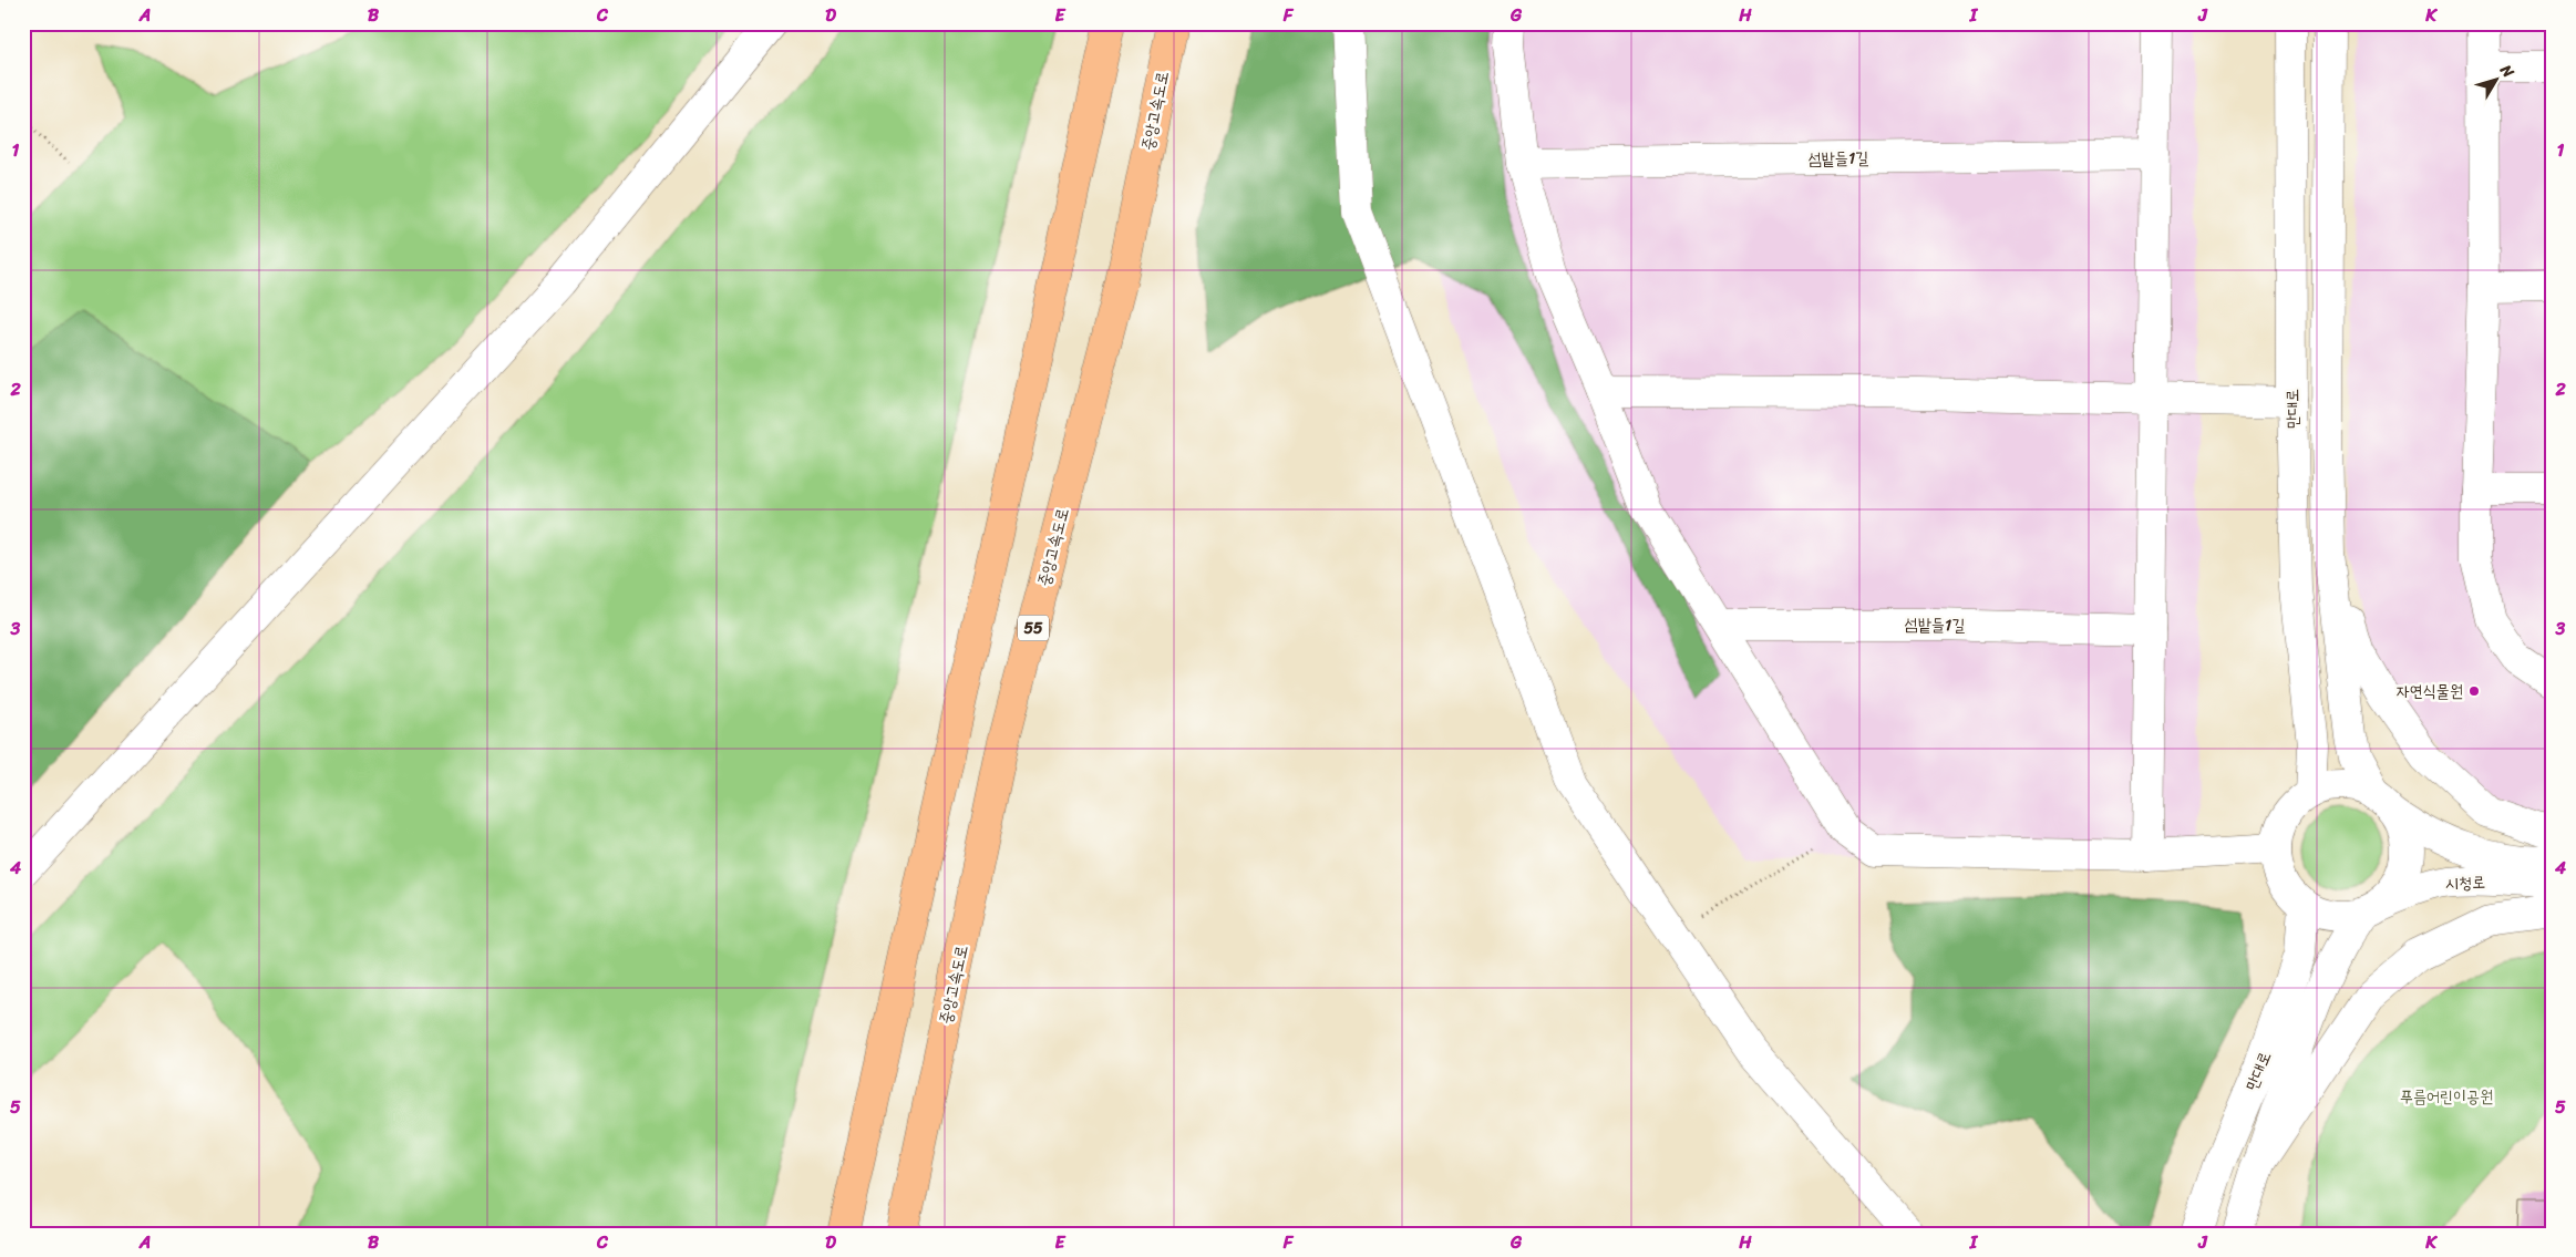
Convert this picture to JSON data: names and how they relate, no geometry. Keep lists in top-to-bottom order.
{
  "streets": {
    "highway": ["중앙고속도로", "55"],
    "street": ["섬밭들1길", "만대로", "시청로"]
  },
  "crossings": [
    ["만대로", "시청로"]
  ],
  "parks": ["푸름어린이공원"],
  "places": ["자연식물원"],
  "north": "top right",
  "grid": {
    "columns": [
      "A",
      "B",
      "C",
      "D",
      "E",
      "F",
      "G",
      "H",
      "I",
      "J",
      "K"
    ],
    "rows": [
      "1",
      "2",
      "3",
      "4",
      "5"
    ]
  }
}
